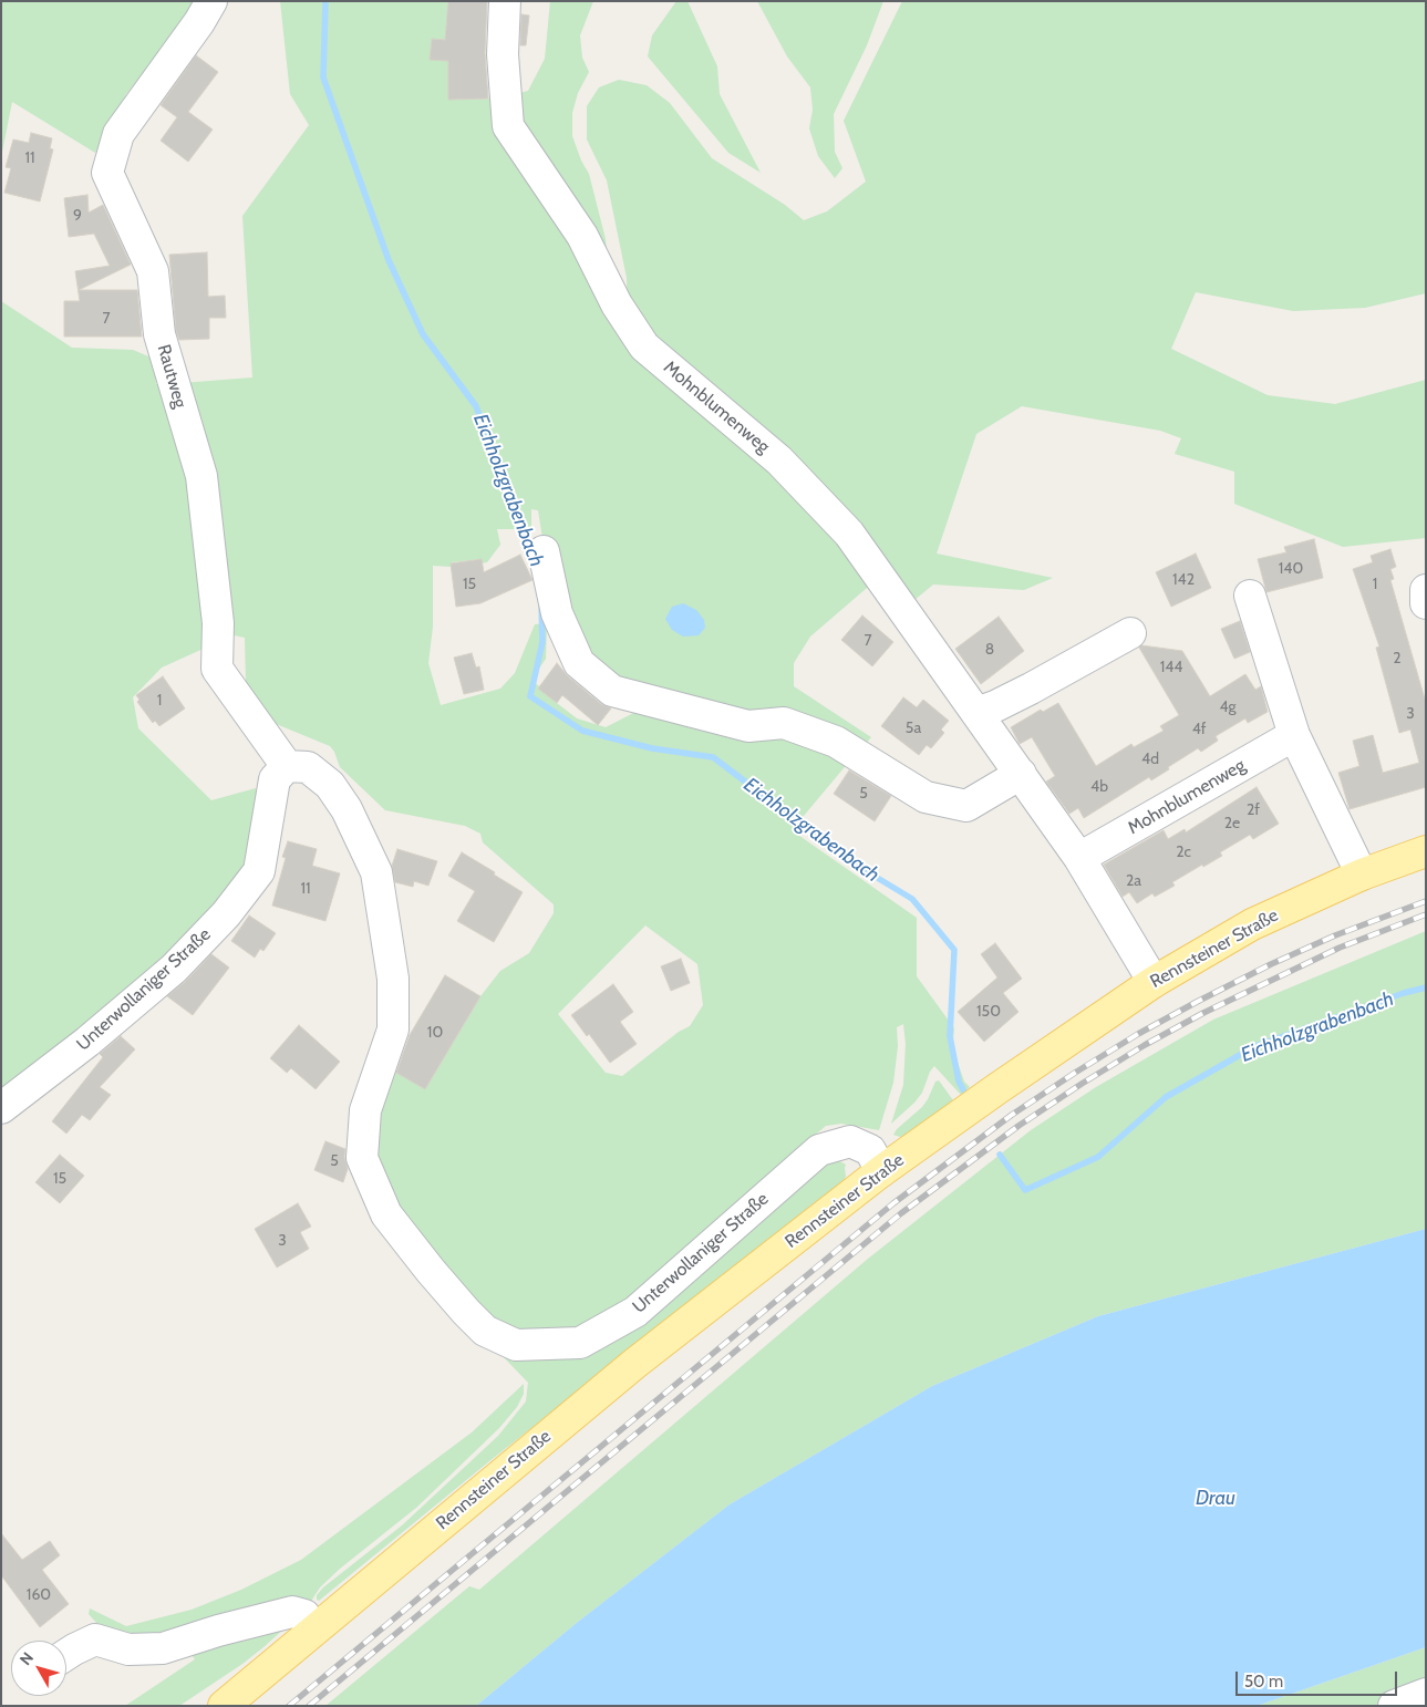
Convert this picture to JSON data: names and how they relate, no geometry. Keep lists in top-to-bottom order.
{
  "streets": {
    "main road": ["Rennsteiner Straße"],
    "street": ["Rautweg", "Mohnblumenweg", "Unterwollaniger Straße"]
  },
  "crossings": [
    ["Rautweg", "Unterwollaniger Straße"],
    ["Mohnblumenweg", "Rennsteiner Straße"],
    ["Rennsteiner Straße", "Unterwollaniger Straße"]
  ],
  "water": ["Eichholzgrabenbach", "Drau"],
  "house_numbers": [
    "11",
    "9",
    "7",
    "140",
    "142",
    "15",
    "1",
    "7",
    "8",
    "2",
    "144",
    "1",
    "4g",
    "3",
    "5a",
    "4f",
    "4d",
    "4b",
    "5",
    "2f",
    "2e",
    "2c",
    "2a",
    "11",
    "150",
    "10",
    "5",
    "15",
    "3",
    "160"
  ],
  "scale_bar": "50 m",
  "north": "top left"
}
